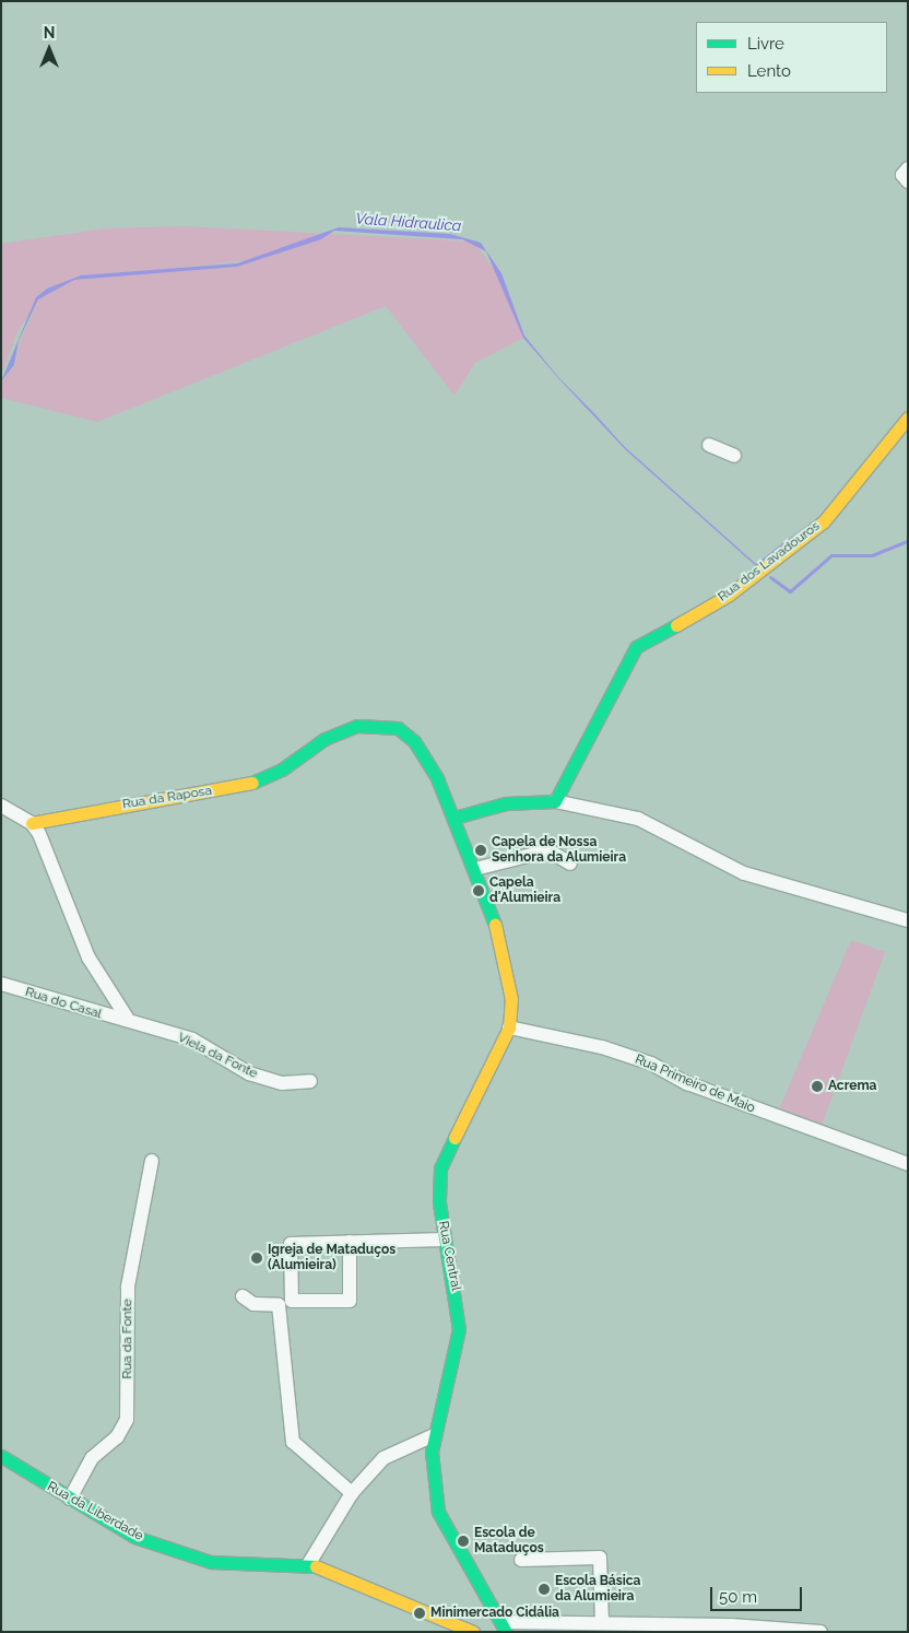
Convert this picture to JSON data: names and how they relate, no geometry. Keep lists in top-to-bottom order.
{
  "streets": {
    "street": [
      "Rua dos Lavadouros",
      "Rua da Raposa",
      "Rua do Casal",
      "Viela da Fonte",
      "Rua Primeiro de Maio",
      "Rua Central",
      "Rua da Fonte",
      "Rua da Liberdade"
    ]
  },
  "crossings": [
    ["Rua da Raposa", "Rua Central"],
    ["Rua do Casal", "Viela da Fonte"],
    ["Rua Primeiro de Maio", "Rua Central"],
    ["Rua da Fonte", "Rua da Liberdade"]
  ],
  "water": ["Vala Hidraulica"],
  "places": [
    "Capela de Nossa Senhora da Alumieira",
    "Capela d'Alumieira",
    "Acrema",
    "Igreja de Mataduços (Alumieira)",
    "Escola de Mataduços",
    "Escola Básica da Alumieira",
    "Minimercado Cidália"
  ],
  "legend": ["Livre", "Lento"],
  "scale_bar": "50 m",
  "north": "top"
}
